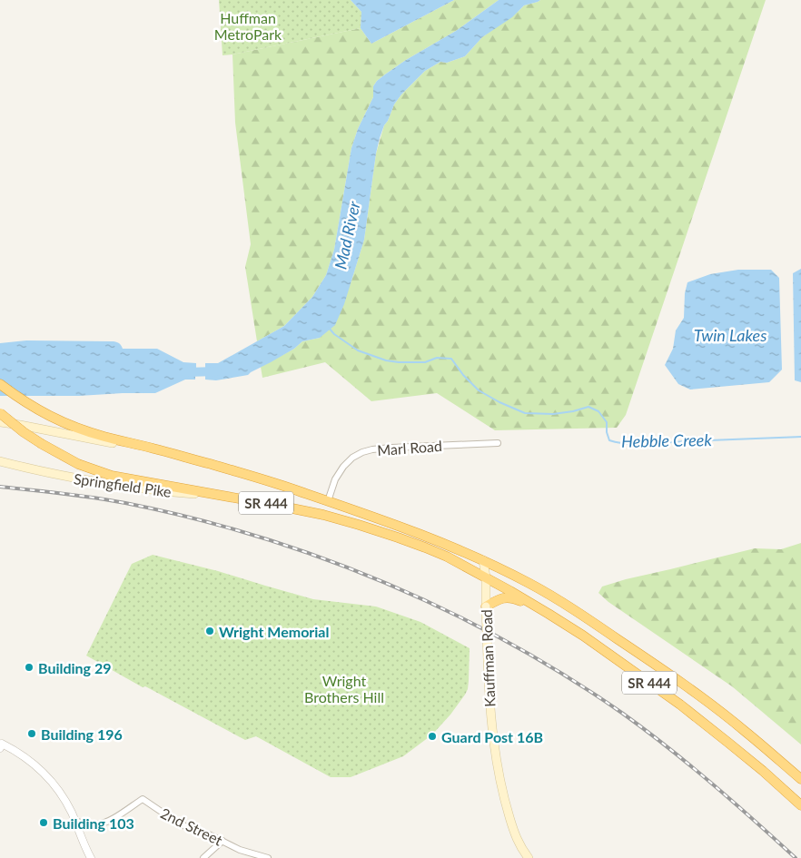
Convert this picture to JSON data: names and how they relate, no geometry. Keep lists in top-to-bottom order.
{
  "streets": {
    "highway": ["SR 444"],
    "main road": ["Springfield Pike", "Kauffman Road"],
    "street": ["Marl Road", "2nd Street"]
  },
  "crossings": [
    ["Marl Road", "SR 444"],
    ["Springfield Pike", "SR 444"],
    ["SR 444", "Kauffman Road"]
  ],
  "water": ["Mad River", "Twin Lakes", "Hebble Creek"],
  "parks": ["Huffman MetroPark", "Wright Brothers Hill"],
  "places": [
    "Wright Memorial",
    "Building 29",
    "Building 196",
    "Guard Post 16B",
    "Building 103"
  ]
}
